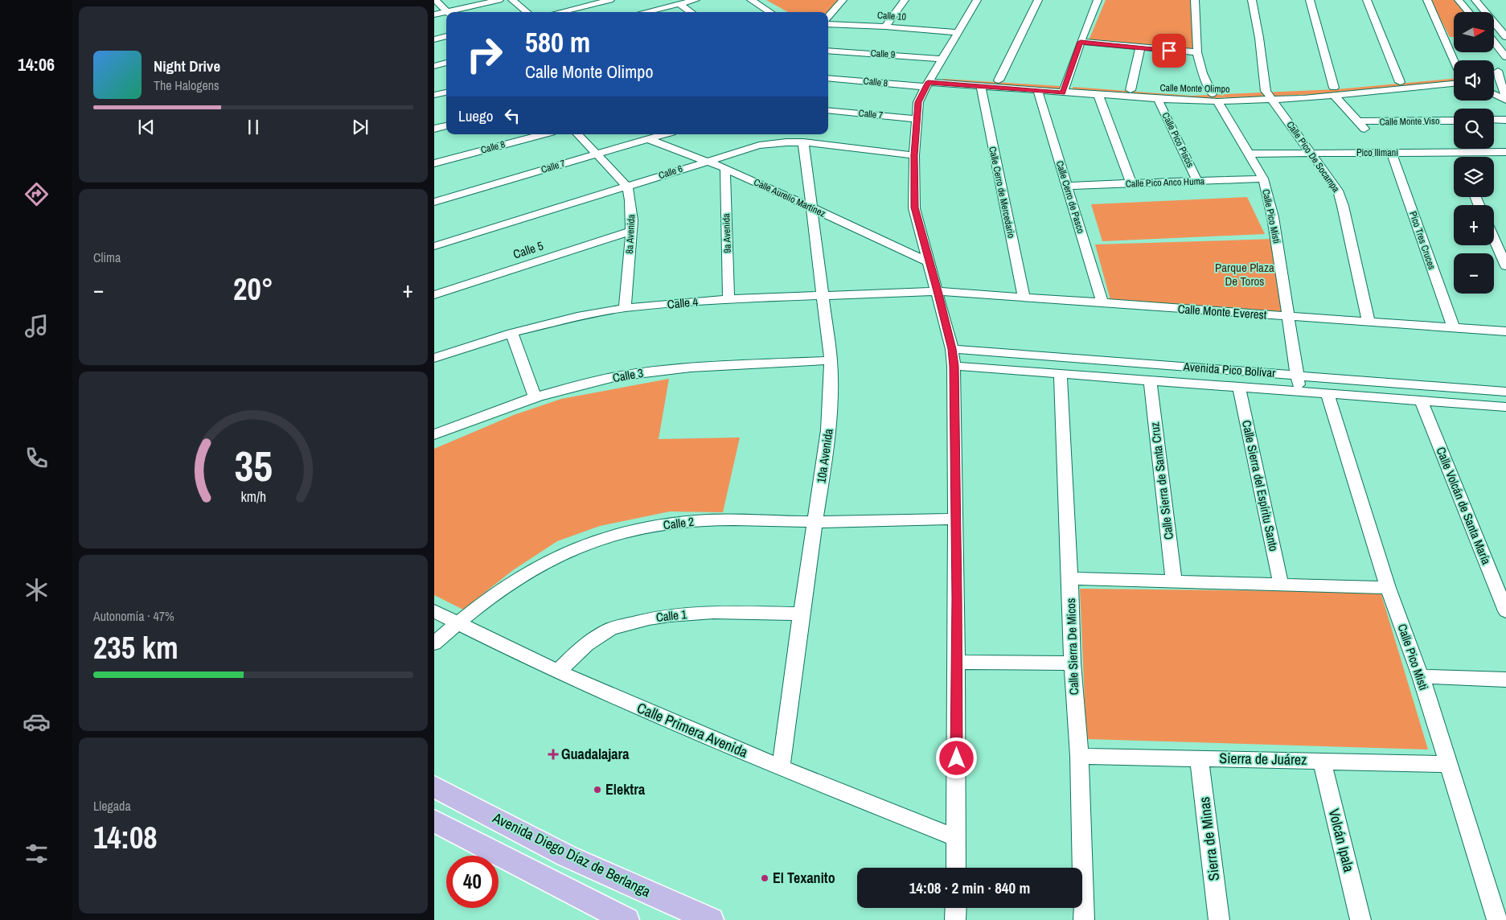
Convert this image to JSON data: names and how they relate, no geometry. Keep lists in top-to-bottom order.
{
  "streets": {
    "main road": ["Avenida Diego Díaz de Berlanga"],
    "street": [
      "Calle 10",
      "Calle 9",
      "Calle 8",
      "Calle Monte Olimpo",
      "Calle 7",
      "Calle Monte Viso",
      "Calle Pico Piscis",
      "Pico Ilimani",
      "Calle Pico De Socampa",
      "Calle 6",
      "Calle Pico Anco Huma",
      "Calle Cerro de Mercedario",
      "Calle Cerro de Pasco",
      "Calle Aurelio Martínez",
      "Calle Pico Misti",
      "9a Avenida",
      "8a Avenida",
      "Pico Tres Cruces",
      "Calle 5",
      "Calle 4",
      "Calle Monte Everest",
      "Avenida Pico Bolívar",
      "Calle 3",
      "10a Avenida",
      "Calle Sierra de Santa Cruz",
      "Calle Sierra del Espíritu Santo",
      "Calle Volcán de Santa María",
      "Calle 2",
      "Calle 1",
      "Calle Sierra De Micos",
      "Calle Primera Avenida",
      "Sierra de Juárez",
      "Sierra de Minas",
      "Volcán Ipala"
    ]
  },
  "crossings": [
    ["Calle 8", "Calle Monte Olimpo"],
    ["Calle Monte Olimpo", "Calle Monte Viso"],
    ["Calle Monte Olimpo", "Calle Pico Piscis"],
    ["Calle Monte Olimpo", "Calle Pico De Socampa"],
    ["Calle Monte Olimpo", "Calle Cerro de Mercedario"],
    ["Calle Monte Olimpo", "Calle Cerro de Pasco"],
    ["Calle Monte Olimpo", "Calle Pico Misti"],
    ["Calle 7", "Calle Aurelio Martínez"],
    ["Calle 7", "8a Avenida"],
    ["Calle Pico Piscis", "Calle Pico Anco Huma"],
    ["Pico Ilimani", "Calle Pico De Socampa"],
    ["Pico Ilimani", "Calle Pico Misti"],
    ["Pico Ilimani", "Pico Tres Cruces"],
    ["Calle Pico De Socampa", "Calle Monte Everest"],
    ["Calle 6", "Calle Aurelio Martínez"],
    ["Calle 6", "8a Avenida"],
    ["Calle 6", "10a Avenida"],
    ["Calle Pico Anco Huma", "Calle Cerro de Pasco"],
    ["Calle Pico Anco Huma", "Calle Pico Misti"],
    ["Calle Cerro de Mercedario", "Calle Monte Everest"],
    ["Calle Cerro de Pasco", "Calle Monte Everest"],
    ["Calle Aurelio Martínez", "9a Avenida"],
    ["Calle Aurelio Martínez", "10a Avenida"],
    ["Calle Pico Misti", "Calle Monte Everest"],
    ["Calle Pico Misti", "Avenida Pico Bolívar"],
    ["Calle Pico Misti", "Sierra de Juárez"],
    ["9a Avenida", "Calle 4"],
    ["8a Avenida", "Calle 5"],
    ["8a Avenida", "Calle 4"],
    ["Pico Tres Cruces", "Calle Monte Everest"],
    ["Calle 4", "Calle Monte Everest"],
    ["Calle 4", "10a Avenida"],
    ["Avenida Pico Bolívar", "Calle Sierra de Santa Cruz"],
    ["Avenida Pico Bolívar", "Calle Sierra del Espíritu Santo"],
    ["Avenida Pico Bolívar", "Calle Volcán de Santa María"],
    ["Avenida Pico Bolívar", "Calle Sierra De Micos"],
    ["Calle 3", "10a Avenida"],
    ["10a Avenida", "Calle 2"],
    ["10a Avenida", "Calle 1"],
    ["10a Avenida", "Calle Primera Avenida"],
    ["Calle 2", "Calle Primera Avenida"],
    ["Calle 1", "Calle Primera Avenida"],
    ["Calle Sierra De Micos", "Sierra de Juárez"],
    ["Sierra de Juárez", "Sierra de Minas"],
    ["Sierra de Juárez", "Volcán Ipala"]
  ],
  "parks": ["Parque Plaza De Toros"],
  "places": {
    "health": ["Guadalajara"],
    "other": ["Elektra", "El Texanito"]
  },
  "north": "right",
  "page": {
    "tabs": "14:06",
    "map_buttons": ["+", "−"],
    "turn": ["580 m", "Calle Monte Olimpo"],
    "song": ["Night Drive", "The Halogens"],
    "then": "Luego",
    "tile": [
      "Clima",
      ["Autonomía · 47%", "235 km"],
      ["Llegada", "14:08"]
    ],
    "heat": ["−", "20°", "+"],
    "limit": "40",
    "trip": "14:08 · 2 min · 840 m",
    "gauge": ["35", "km/h"]
  }
}
